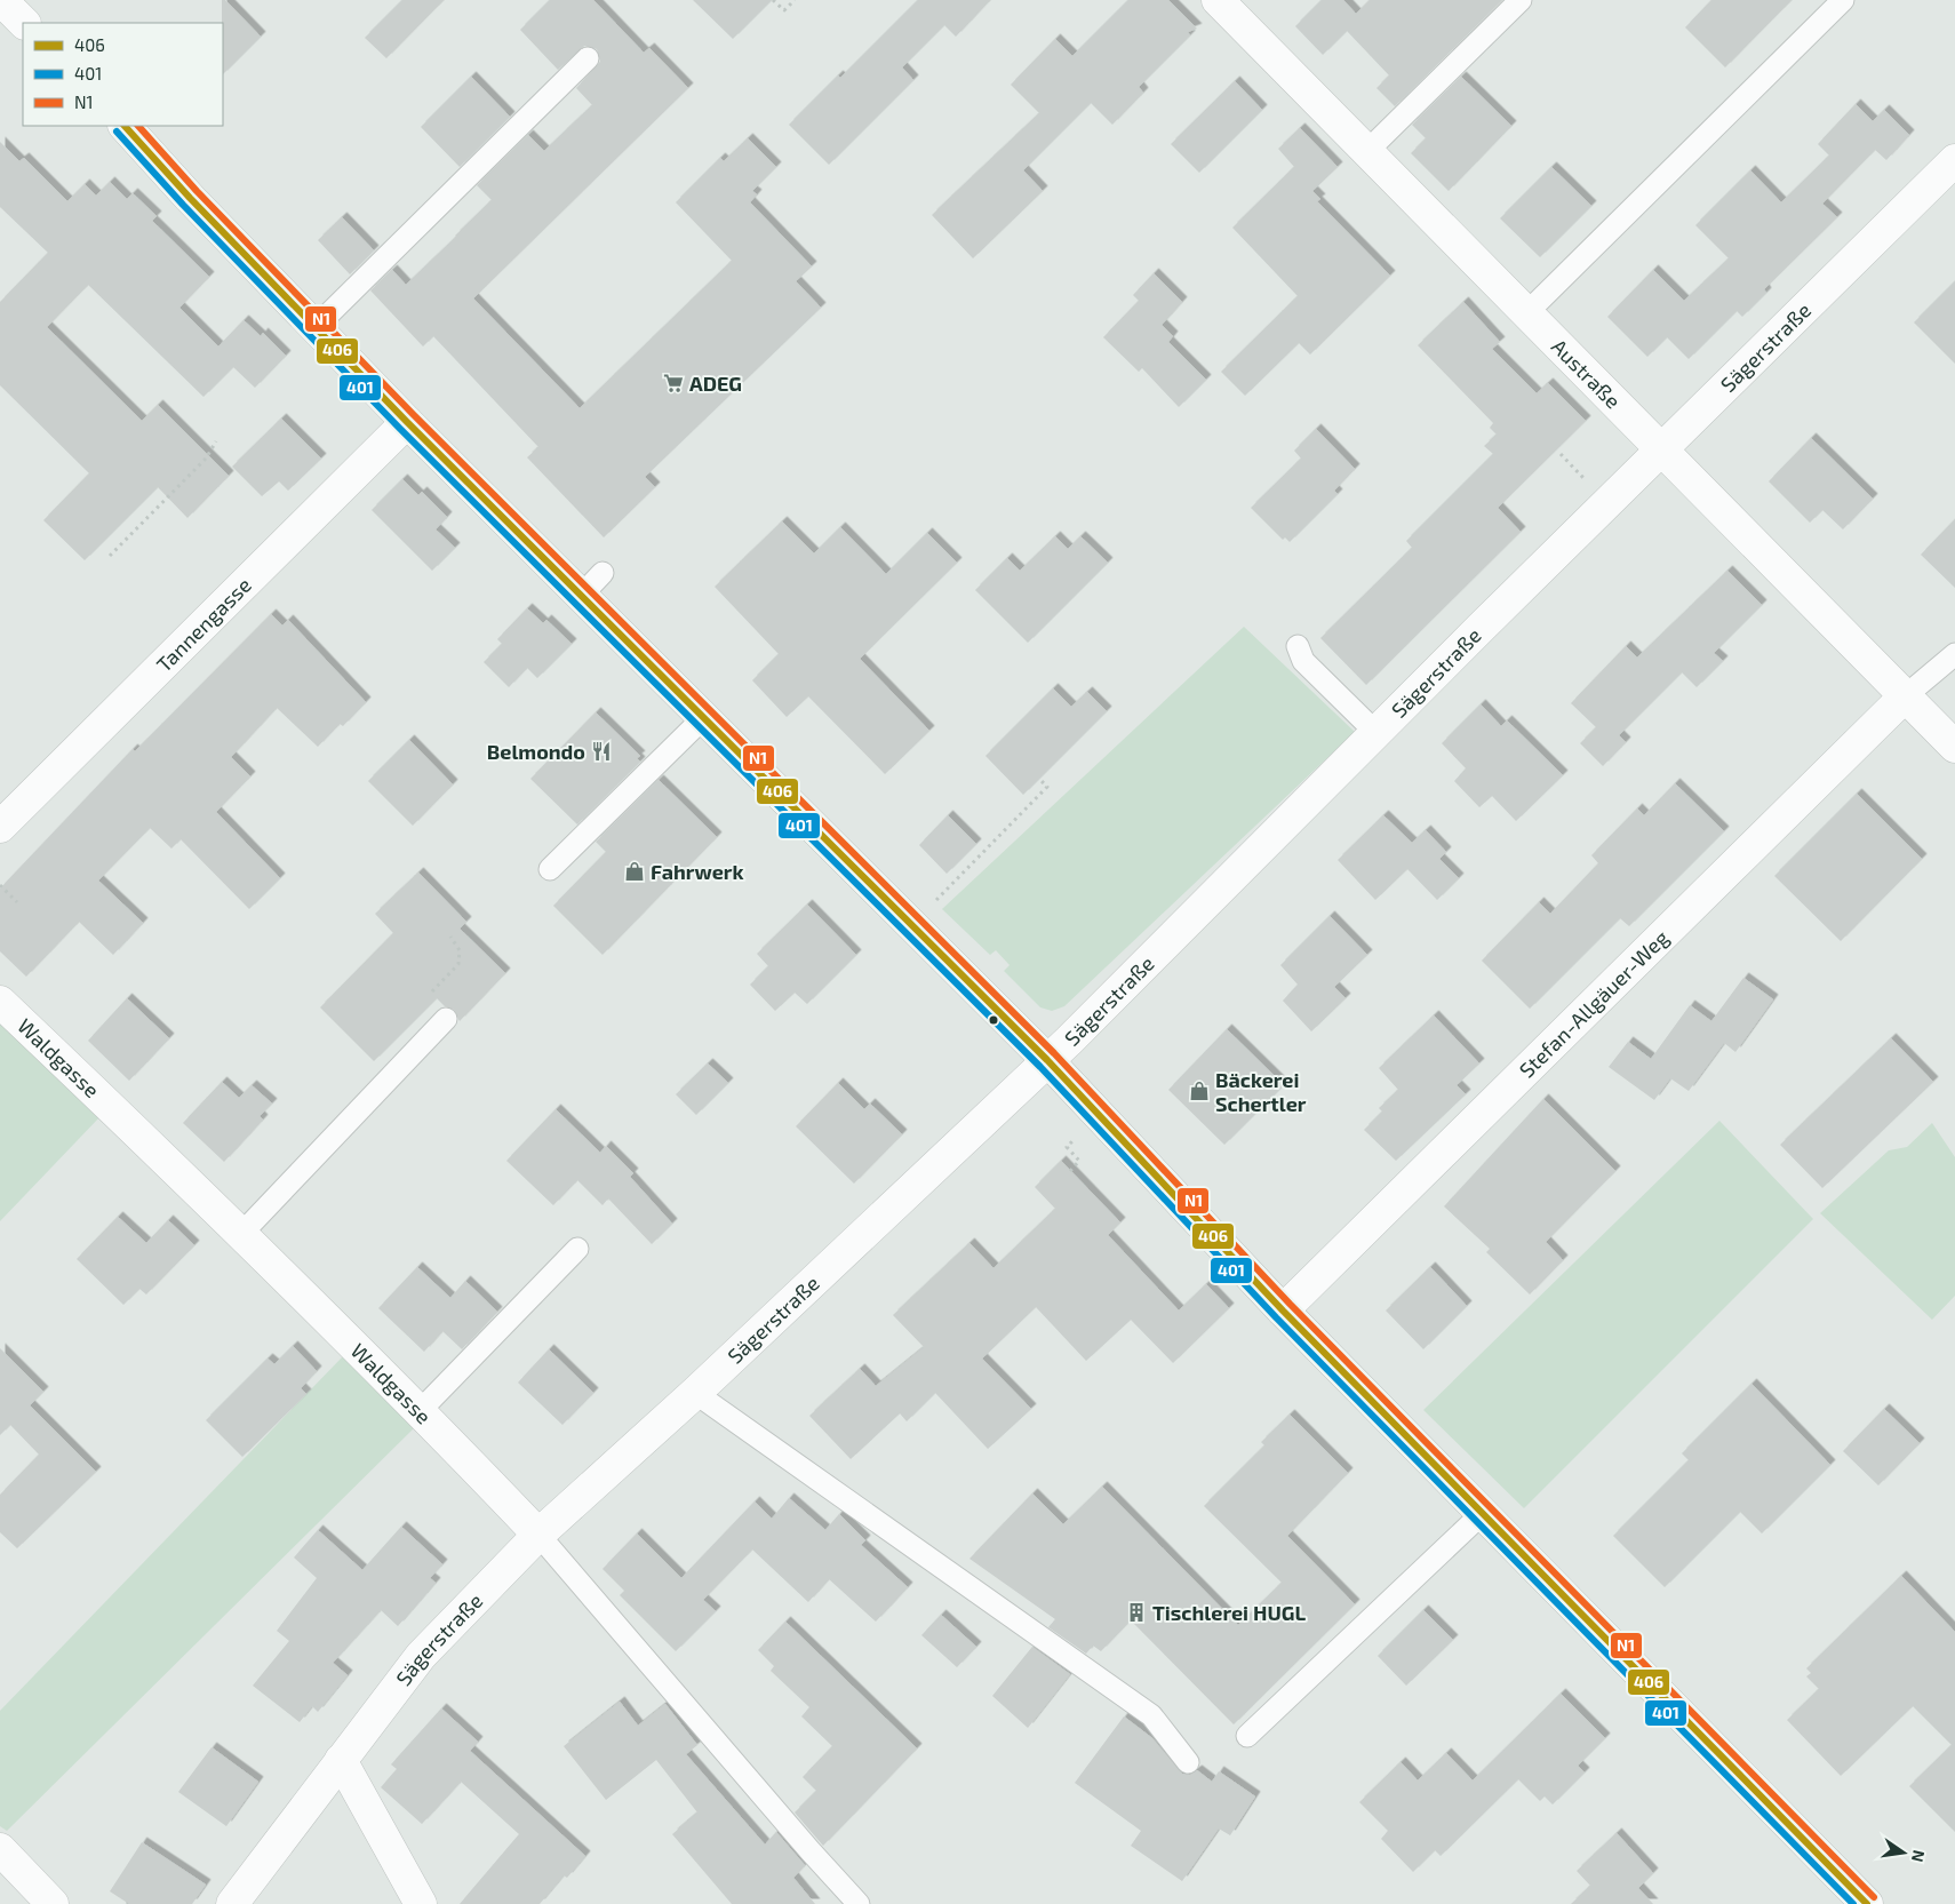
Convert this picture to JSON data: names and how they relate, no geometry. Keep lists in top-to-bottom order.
{
  "streets": {
    "street": [
      "Sägerstraße",
      "Austraße",
      "Tannengasse",
      "Stefan-Allgäuer-Weg",
      "Waldgasse"
    ]
  },
  "crossings": [
    ["Sägerstraße", "Austraße"],
    ["Sägerstraße", "Waldgasse"],
    ["Austraße", "Stefan-Allgäuer-Weg"]
  ],
  "places": {
    "supermarket": ["ADEG"],
    "restaurant": ["Belmondo"],
    "shop": ["Fahrwerk", "Bäckerei Schertler"],
    "building": ["Tischlerei HUGL"]
  },
  "lines": ["transit line 406", "transit line N1", "transit line 401"],
  "legend": ["406", "401", "N1"],
  "north": "right"
}
